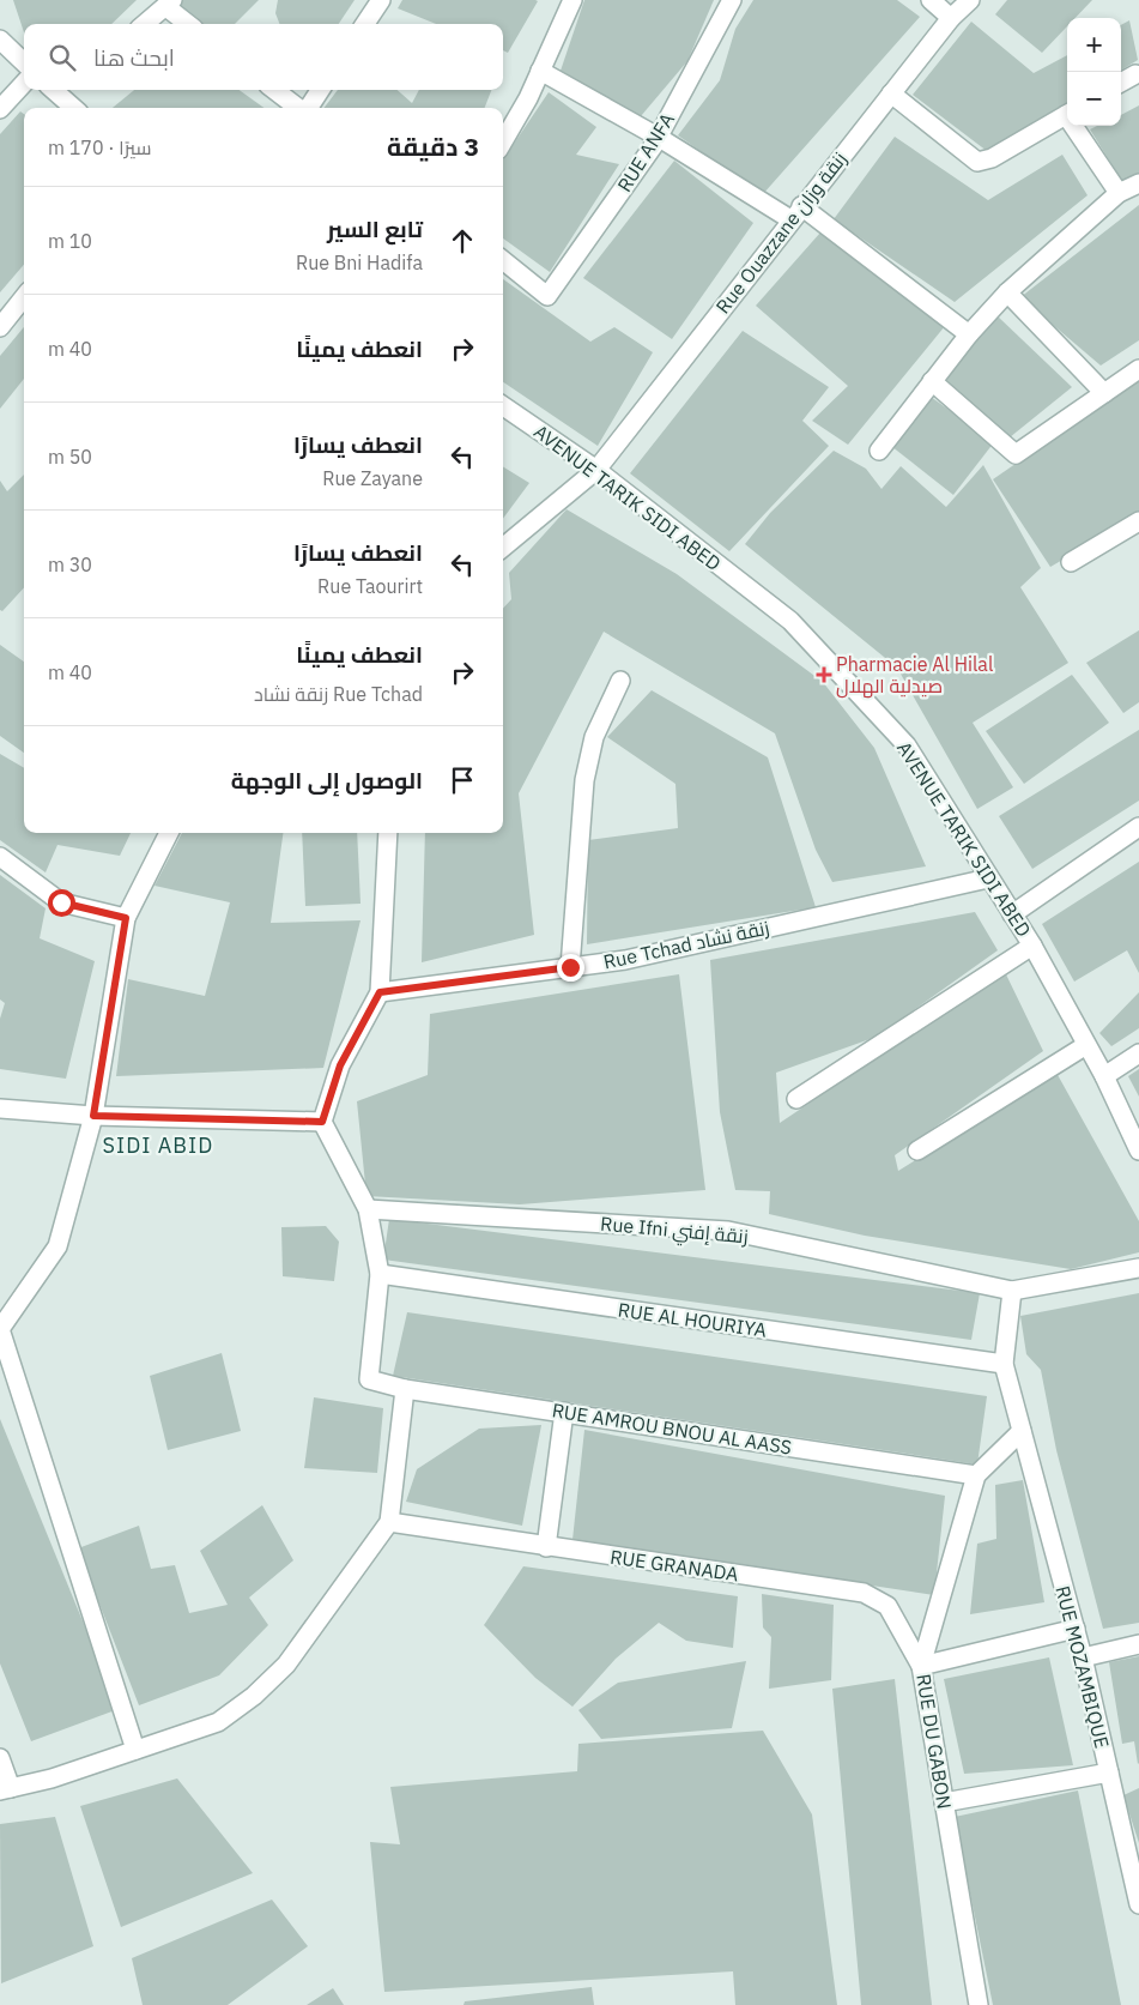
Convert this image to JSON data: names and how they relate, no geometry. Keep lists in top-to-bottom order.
{
  "streets": {
    "street": [
      "RUE ANFA",
      "Rue Ouazzane زنقة وزان",
      "AVENUE TARIK SIDI ABED",
      "Rue Tchad زنقة نشاد",
      "Rue Ifni زنقة إفني",
      "RUE AL HOURIYA",
      "RUE AMROU BNOU AL AASS",
      "RUE GRANADA",
      "RUE MOZAMBIQUE",
      "RUE DU GABON"
    ]
  },
  "crossings": [
    ["Rue Ouazzane زنقة وزان", "AVENUE TARIK SIDI ABED"],
    ["AVENUE TARIK SIDI ABED", "Rue Tchad زنقة نشاد"],
    ["RUE AL HOURIYA", "RUE AMROU BNOU AL AASS"],
    ["RUE AL HOURIYA", "RUE MOZAMBIQUE"],
    ["RUE AMROU BNOU AL AASS", "RUE DU GABON"],
    ["RUE GRANADA", "RUE DU GABON"],
    ["RUE MOZAMBIQUE", "RUE DU GABON"]
  ],
  "districts": ["SIDI ABID"],
  "places": {
    "health": ["Pharmacie Al Hilal صيدلية الهلال"]
  },
  "page": {
    "map_buttons": ["+", "−"],
    "search": "ابحث هنا",
    "heading": ["3 دقيقة", "سيرًا · 170 m"],
    "list": [
      ["تابع السير", "Rue Bni Hadifa", "10 m"],
      ["انعطف يمينًا", "40 m"],
      ["انعطف يسارًا", "Rue Zayane", "50 m"],
      ["انعطف يسارًا", "Rue Taourirt", "30 m"],
      ["انعطف يمينًا", "Rue Tchad زنقة نشاد", "40 m"],
      "الوصول إلى الوجهة"
    ]
  }
}
